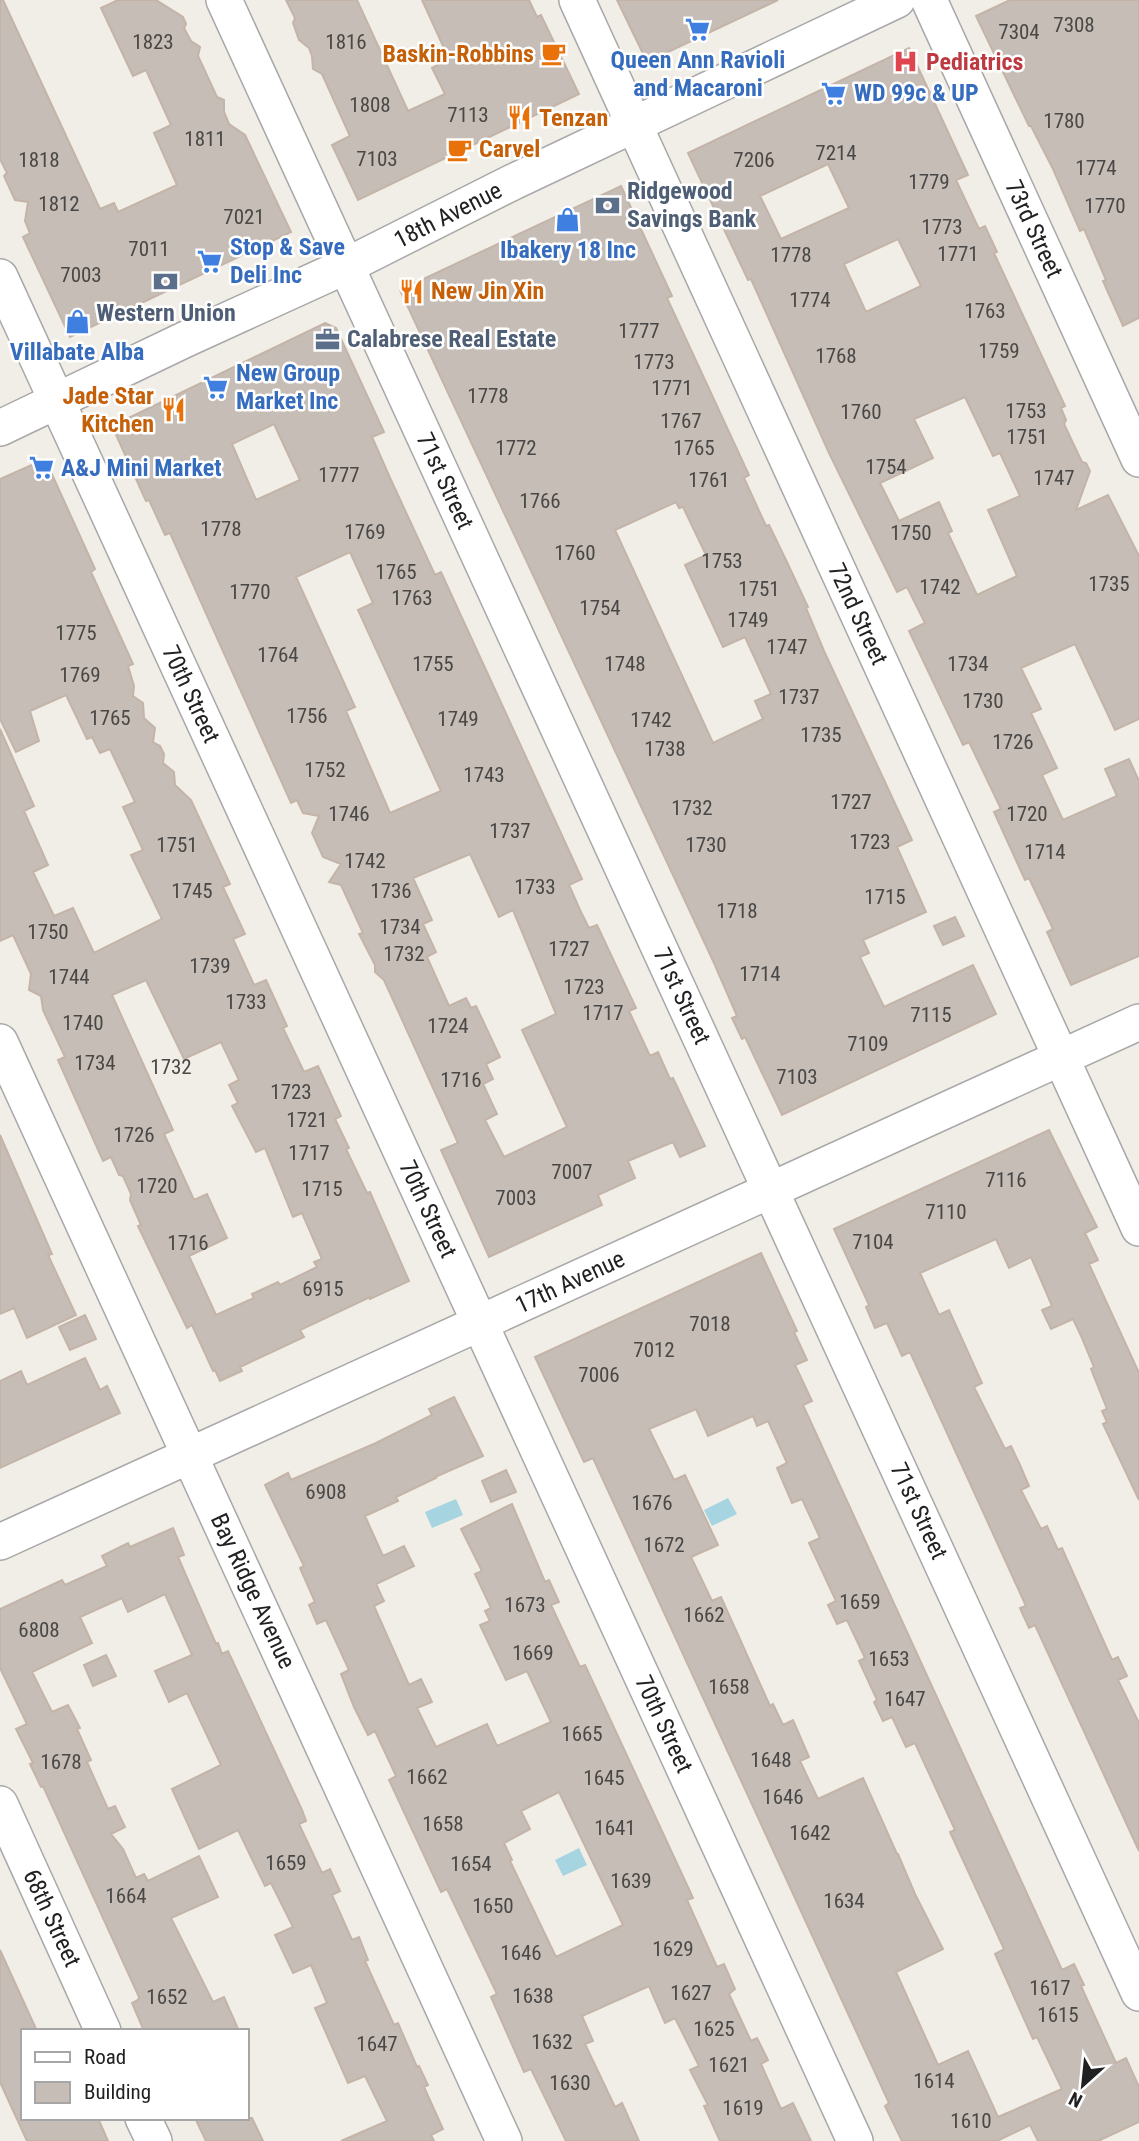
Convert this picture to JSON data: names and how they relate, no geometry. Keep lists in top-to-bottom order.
{
  "streets": {
    "street": [
      "18th Avenue",
      "73rd Street",
      "71st Street",
      "72nd Street",
      "70th Street",
      "17th Avenue",
      "Bay Ridge Avenue",
      "68th Street"
    ]
  },
  "crossings": [
    ["18th Avenue", "71st Street"],
    ["18th Avenue", "72nd Street"],
    ["18th Avenue", "70th Street"],
    ["71st Street", "17th Avenue"],
    ["72nd Street", "17th Avenue"],
    ["70th Street", "17th Avenue"],
    ["17th Avenue", "Bay Ridge Avenue"]
  ],
  "places": {
    "supermarket": [
      "Queen Ann Ravioli and Macaroni",
      "WD 99c & UP",
      "Stop & Save Deli Inc",
      "New Group Market Inc",
      "A&J Mini Market"
    ],
    "cafe": ["Baskin-Robbins", "Carvel"],
    "hospital": ["Pediatrics"],
    "restaurant": ["Tenzan", "New Jin Xin", "Jade Star Kitchen"],
    "bank": ["Ridgewood Savings Bank", "Western Union"],
    "shop": ["Ibakery 18 Inc", "Villabate Alba"],
    "office": ["Calabrese Real Estate"]
  },
  "house_numbers": [
    "7308",
    "7304",
    "1823",
    "1816",
    "1808",
    "7113",
    "1780",
    "1811",
    "7214",
    "7103",
    "1818",
    "7206",
    "1774",
    "1779",
    "1812",
    "1770",
    "7021",
    "1773",
    "7011",
    "1771",
    "1778",
    "7003",
    "1774",
    "1763",
    "1777",
    "1759",
    "1768",
    "1773",
    "1771",
    "1778",
    "1753",
    "1760",
    "1767",
    "1751",
    "1772",
    "1765",
    "1754",
    "1777",
    "1747",
    "1761",
    "1766",
    "1778",
    "1769",
    "1750",
    "1760",
    "1753",
    "1765",
    "1735",
    "1742",
    "1751",
    "1770",
    "1763",
    "1754",
    "1749",
    "1775",
    "1747",
    "1764",
    "1755",
    "1748",
    "1734",
    "1769",
    "1737",
    "1730",
    "1756",
    "1765",
    "1749",
    "1742",
    "1735",
    "1726",
    "1738",
    "1752",
    "1743",
    "1727",
    "1732",
    "1746",
    "1720",
    "1737",
    "1723",
    "1751",
    "1730",
    "1714",
    "1742",
    "1733",
    "1745",
    "1736",
    "1715",
    "1718",
    "1734",
    "1750",
    "1727",
    "1732",
    "1739",
    "1714",
    "1744",
    "1723",
    "1733",
    "1717",
    "7115",
    "1740",
    "1724",
    "7109",
    "1734",
    "1732",
    "7103",
    "1716",
    "1723",
    "1721",
    "1726",
    "1717",
    "7007",
    "7116",
    "1720",
    "1715",
    "7003",
    "7110",
    "7104",
    "1716",
    "6915",
    "7018",
    "7012",
    "7006",
    "6908",
    "1676",
    "1672",
    "1659",
    "1673",
    "1662",
    "6808",
    "1669",
    "1653",
    "1658",
    "1647",
    "1665",
    "1648",
    "1678",
    "1662",
    "1645",
    "1646",
    "1658",
    "1641",
    "1642",
    "1659",
    "1654",
    "1639",
    "1664",
    "1634",
    "1650",
    "1629",
    "1646",
    "1617",
    "1627",
    "1638",
    "1652",
    "1615",
    "1625",
    "1632",
    "1647",
    "1621",
    "1614",
    "1630",
    "1619",
    "1610"
  ],
  "legend": ["Road", "Building"],
  "north": "bottom left"
}
